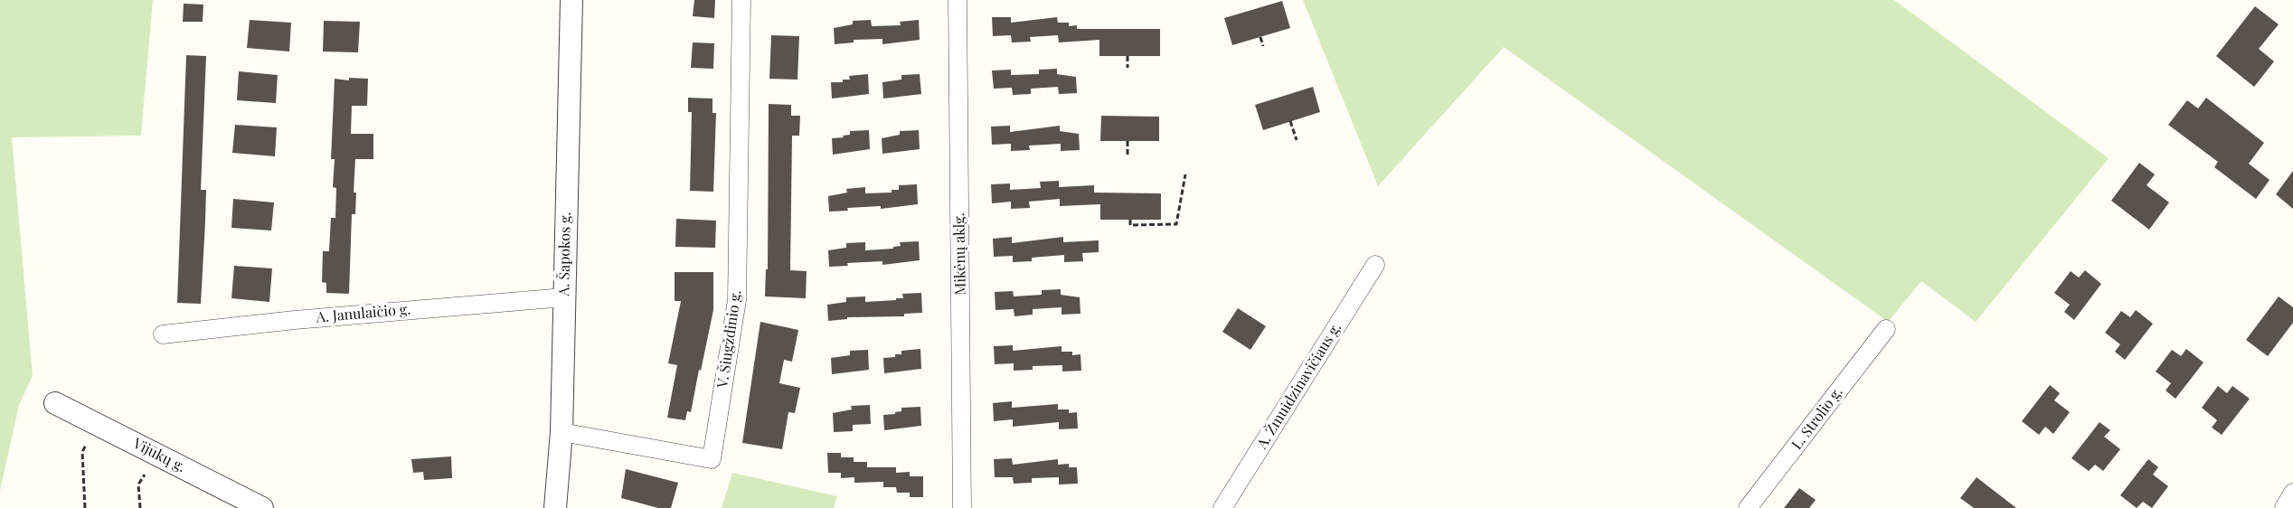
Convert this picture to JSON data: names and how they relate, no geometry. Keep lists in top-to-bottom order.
{
  "streets": {
    "street": [
      "A. Šapokos g.",
      "Mikėnų aklg.",
      "A. Janulaičio g.",
      "V. Šiugždinio g.",
      "A. Žmuidzinavičiaus g.",
      "L. Strolio g.",
      "Vijūkų g."
    ]
  },
  "crossings": [
    ["A. Šapokos g.", "A. Janulaičio g."],
    ["A. Šapokos g.", "V. Šiugždinio g."]
  ]
}
